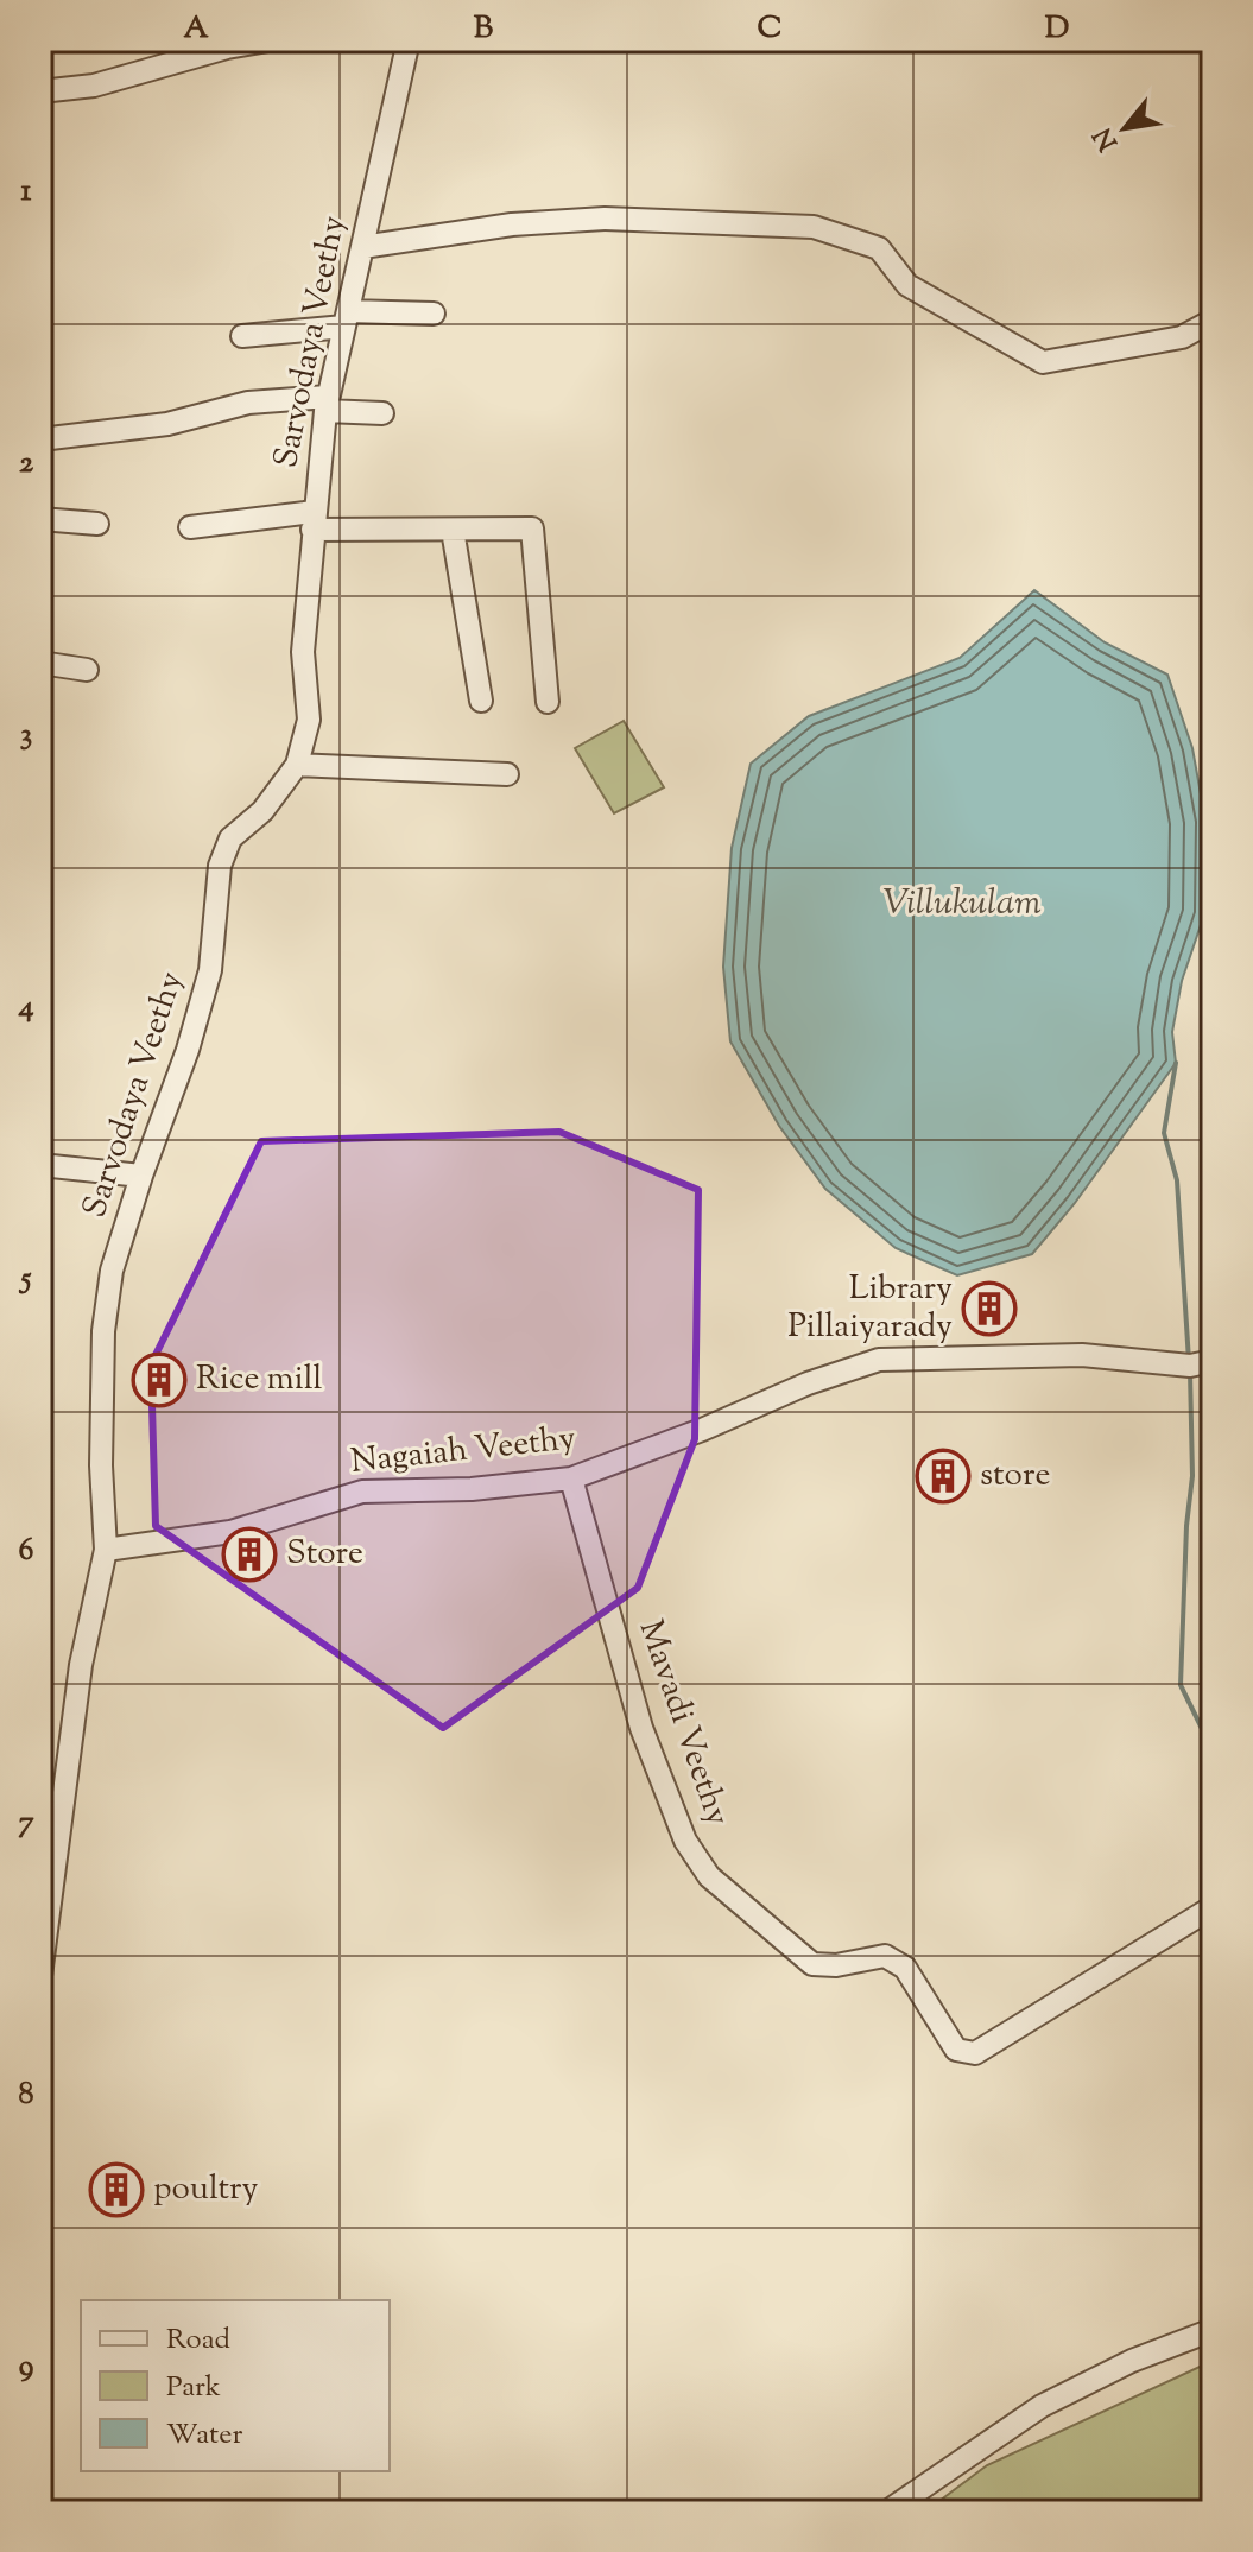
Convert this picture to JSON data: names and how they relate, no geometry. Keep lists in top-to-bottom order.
{
  "streets": {
    "street": ["Sarvodaya Veethy", "Nagaiah Veethy", "Mavadi Veethy"]
  },
  "crossings": [
    ["Sarvodaya Veethy", "Nagaiah Veethy"],
    ["Nagaiah Veethy", "Mavadi Veethy"]
  ],
  "water": ["Villukulam"],
  "places": {
    "building": [
      "Library Pillaiyarady",
      "Rice mill",
      "store",
      "Store",
      "poultry"
    ]
  },
  "legend": ["Road", "Park", "Water"],
  "north": "bottom left",
  "grid": {
    "columns": [
      "A",
      "B",
      "C",
      "D"
    ],
    "rows": [
      "1",
      "2",
      "3",
      "4",
      "5",
      "6",
      "7",
      "8",
      "9"
    ]
  }
}
